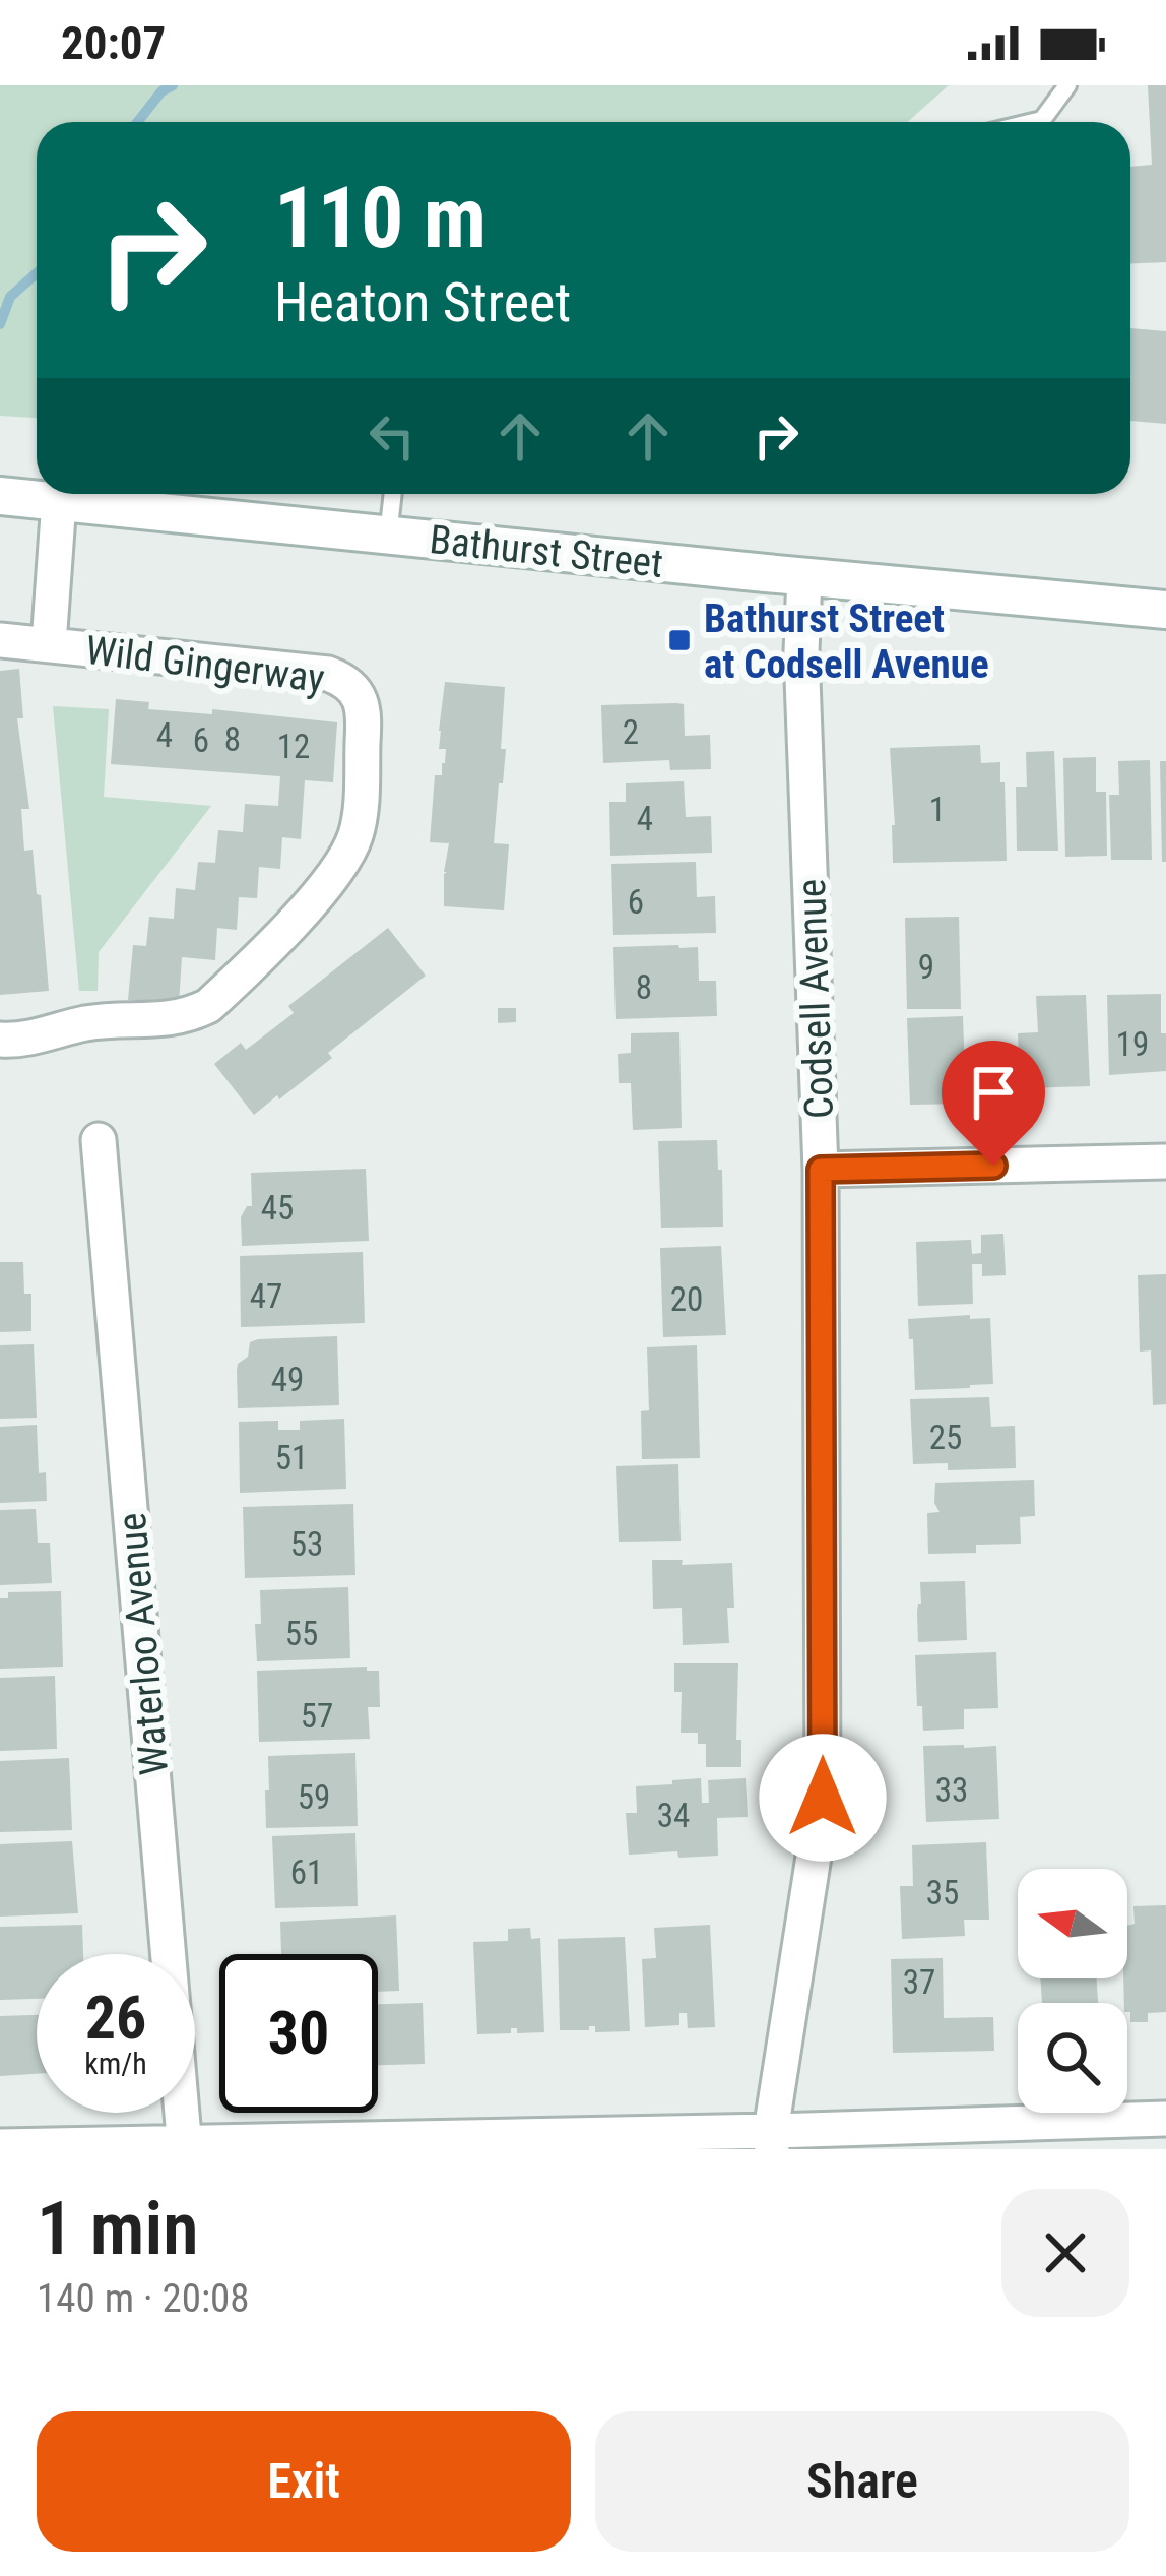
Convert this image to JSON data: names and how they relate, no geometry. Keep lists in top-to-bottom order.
{
  "streets": {
    "main road": ["Bathurst Street"],
    "street": ["Wild Gingerway", "Codsell Avenue", "Waterloo Avenue"]
  },
  "crossings": [
    ["Bathurst Street", "Wild Gingerway"],
    ["Bathurst Street", "Codsell Avenue"]
  ],
  "places": {
    "transit": ["Bathurst Street at Codsell Avenue"]
  },
  "house_numbers": [
    "2",
    "4",
    "8",
    "6",
    "12",
    "1",
    "4",
    "6",
    "9",
    "8",
    "19",
    "45",
    "47",
    "20",
    "49",
    "25",
    "51",
    "53",
    "55",
    "57",
    "33",
    "59",
    "34",
    "61",
    "35",
    "37"
  ],
  "north": "left",
  "page": {
    "status": "20:07",
    "turn": ["110 m", "Heaton Street"],
    "speed": "26 km/h",
    "limit": "30",
    "heading": ["1 min", "140 m · 20:08"],
    "buttons": ["Exit", "Share"]
  }
}
